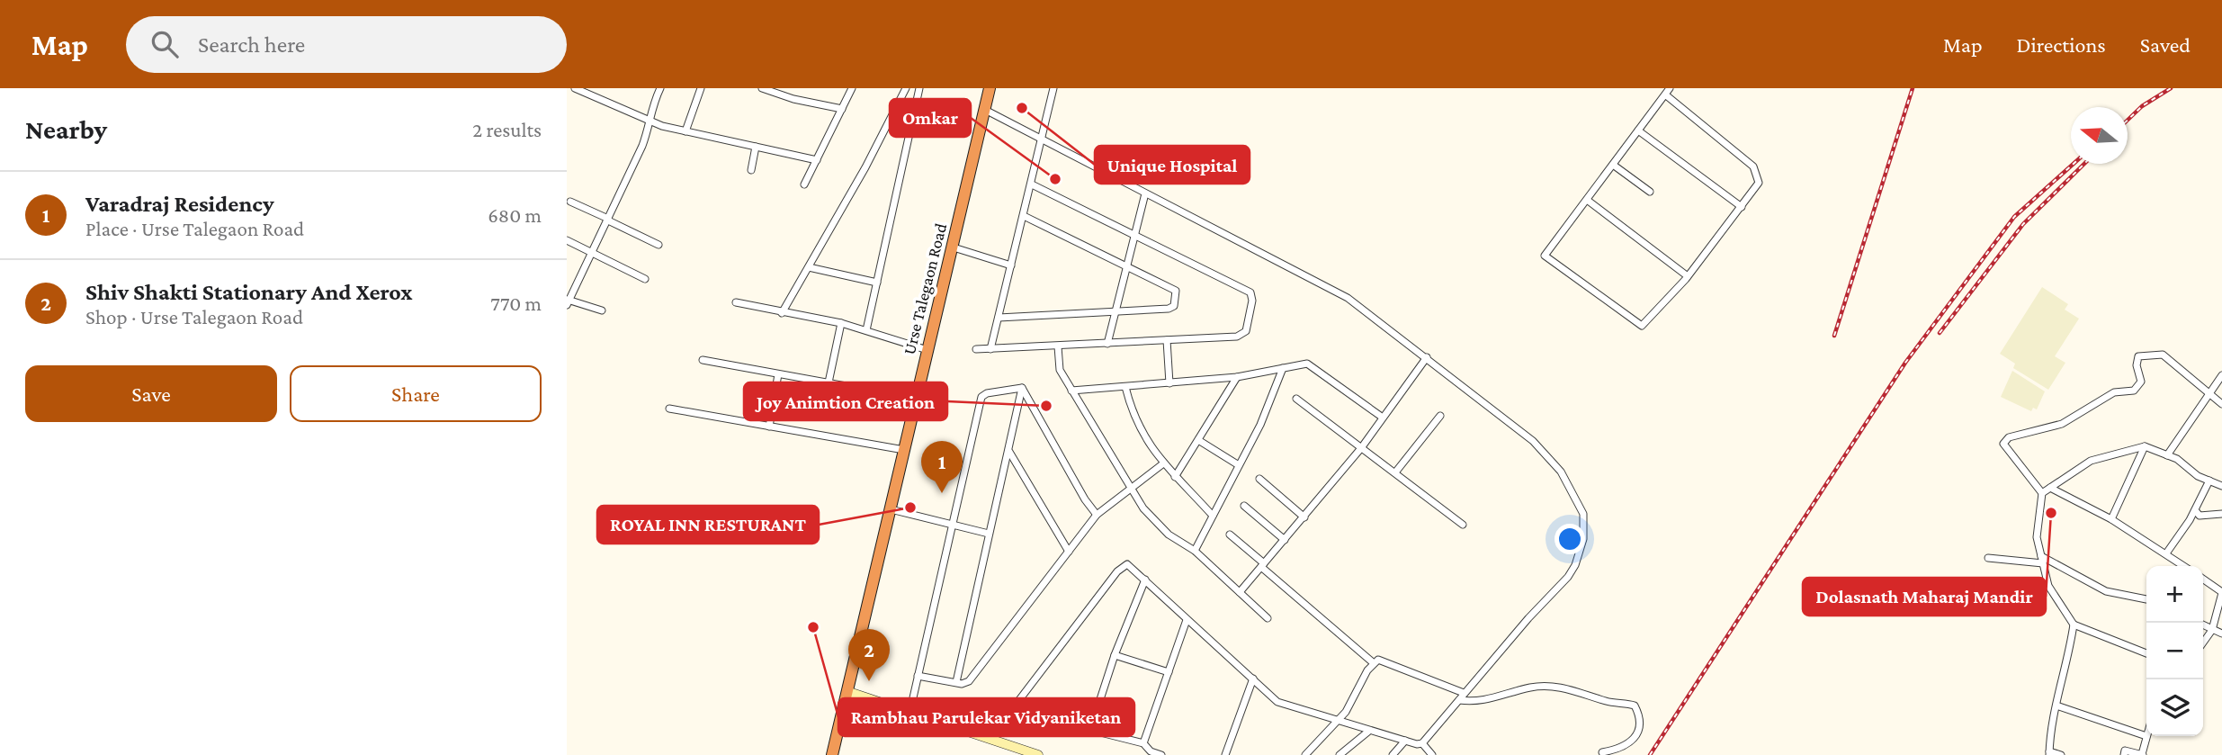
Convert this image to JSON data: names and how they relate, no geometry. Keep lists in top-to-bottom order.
{
  "streets": {
    "highway": ["Urse Talegaon Road"]
  },
  "places": [
    "Unique Hospital",
    "Omkar",
    "Joy Animtion Creation",
    "ROYAL INN RESTURANT",
    "Dolasnath Maharaj Mandir",
    "Rambhau Parulekar Vidyaniketan"
  ],
  "north": "left",
  "page": {
    "header": "Map",
    "search": "Search here",
    "nav": ["Map", "Directions", "Saved"],
    "heading": ["Nearby", "2 results"],
    "list": [
      {
        "mark": "1",
        "name": "Varadraj Residency",
        "note": "Place · Urse Talegaon Road",
        "value": "680 m"
      },
      {
        "mark": "2",
        "name": "Shiv Shakti Stationary And Xerox",
        "note": "Shop · Urse Talegaon Road",
        "value": "770 m"
      }
    ],
    "buttons": ["Save", "Share"],
    "pins": ["1", "2"],
    "map_buttons": ["+", "−"]
  }
}
